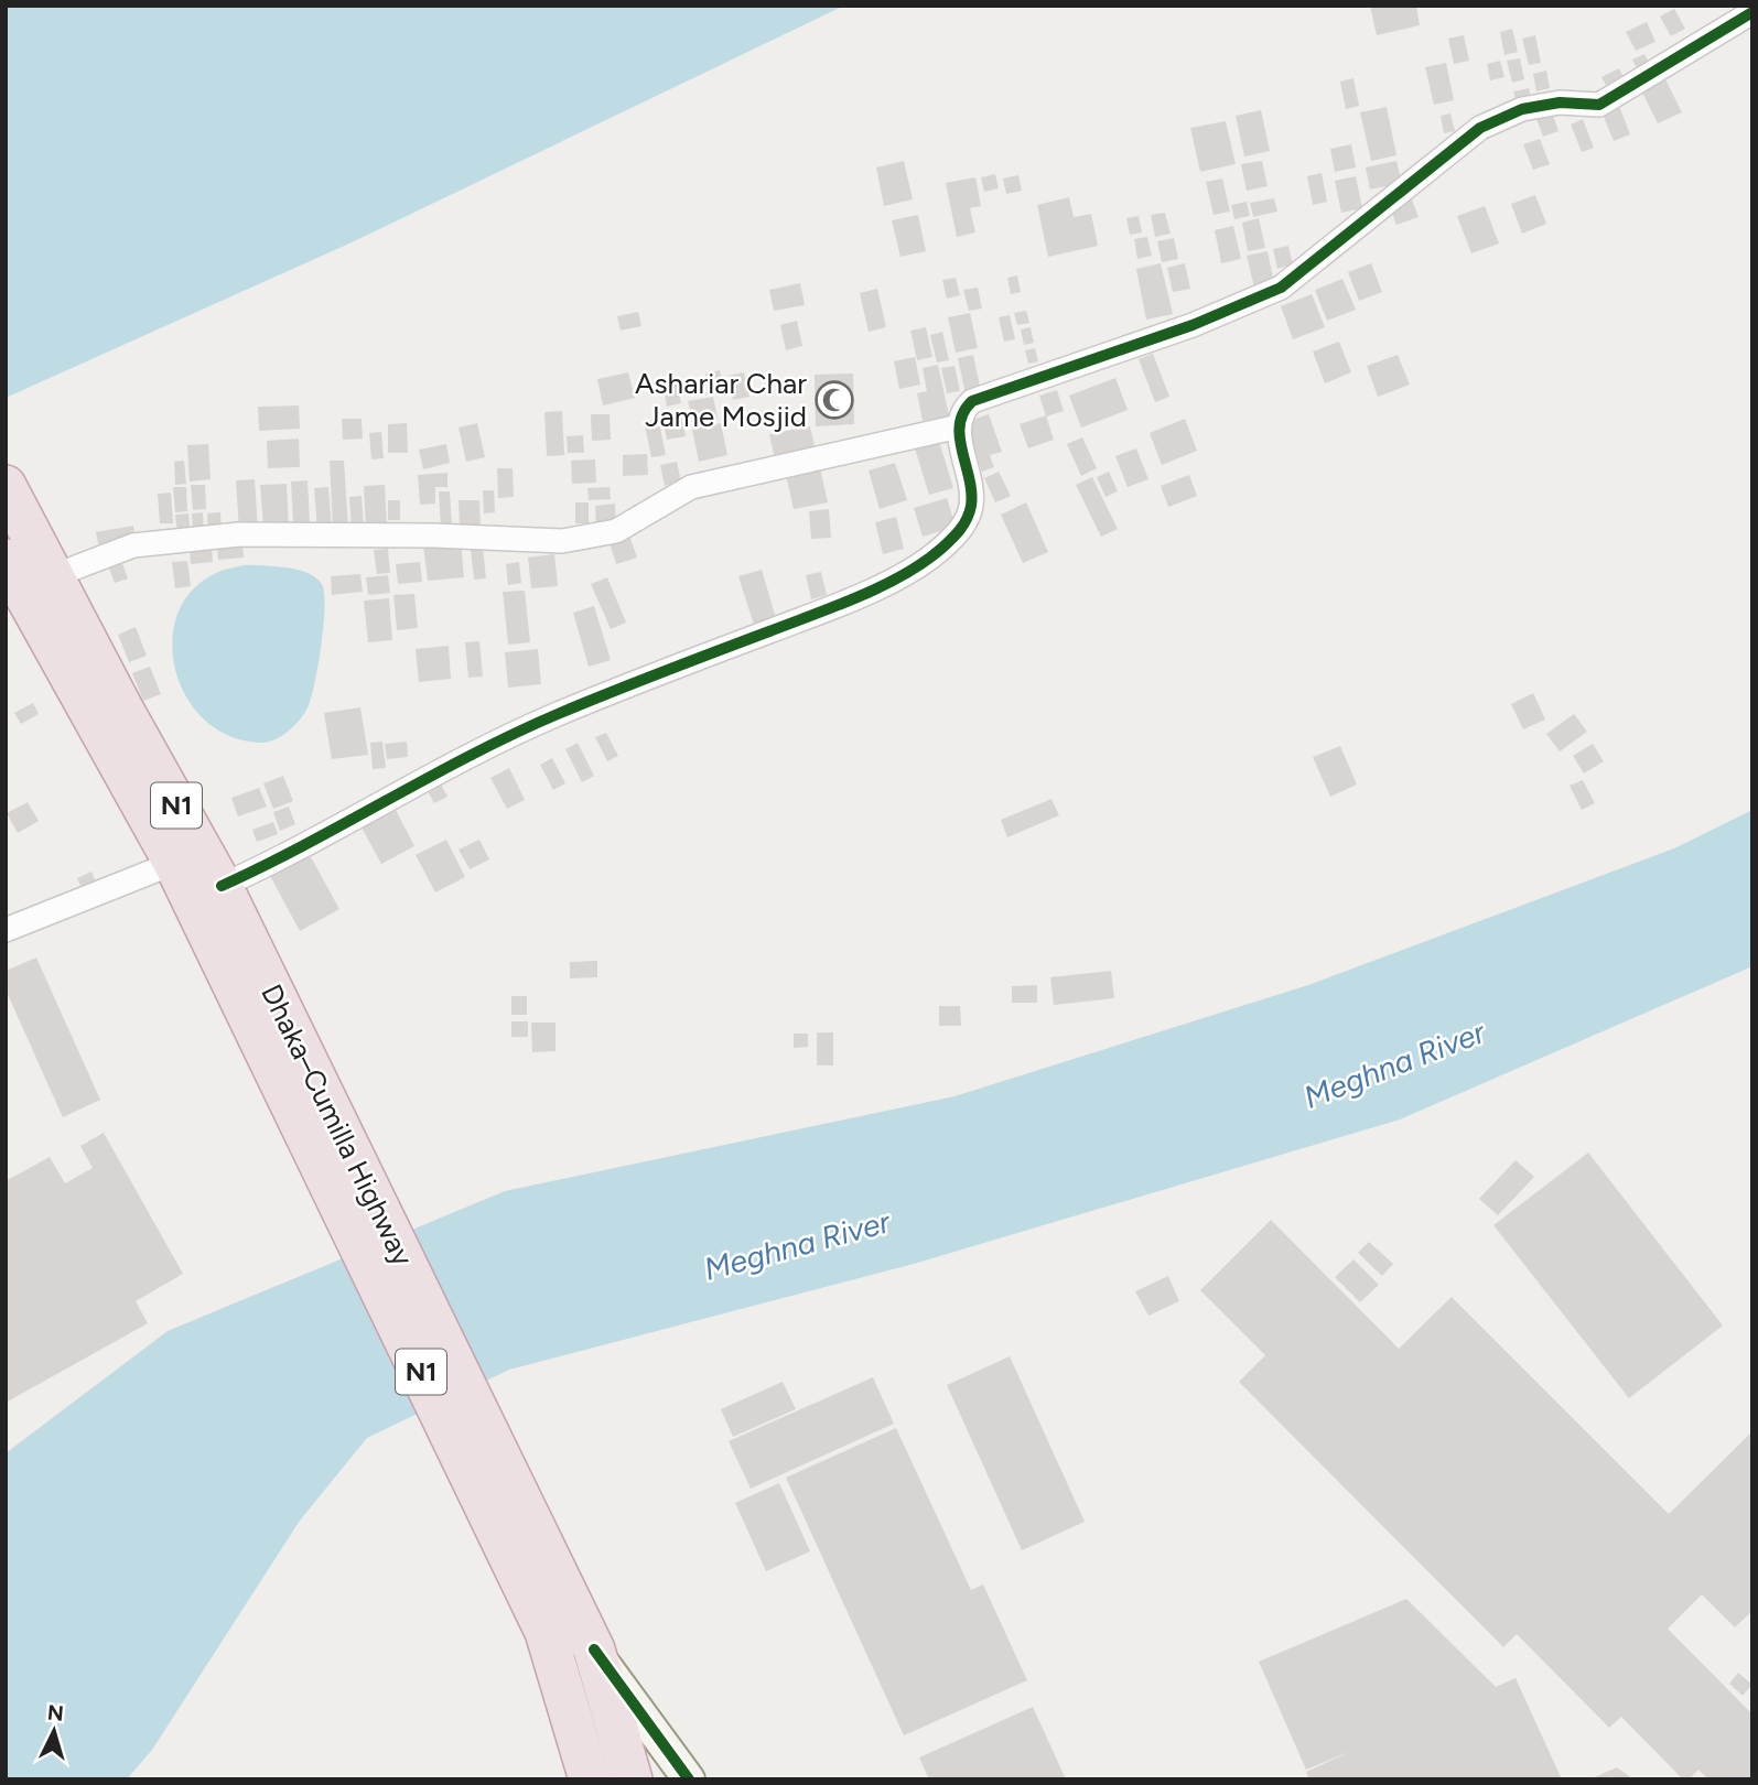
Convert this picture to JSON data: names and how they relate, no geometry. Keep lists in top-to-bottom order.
{
  "streets": {
    "highway": ["N1", "Dhaka–Cumilla Highway"]
  },
  "water": ["Meghna River"],
  "places": {
    "mosque": ["Ashariar Char Jame Mosjid"]
  },
  "north": "top"
}
